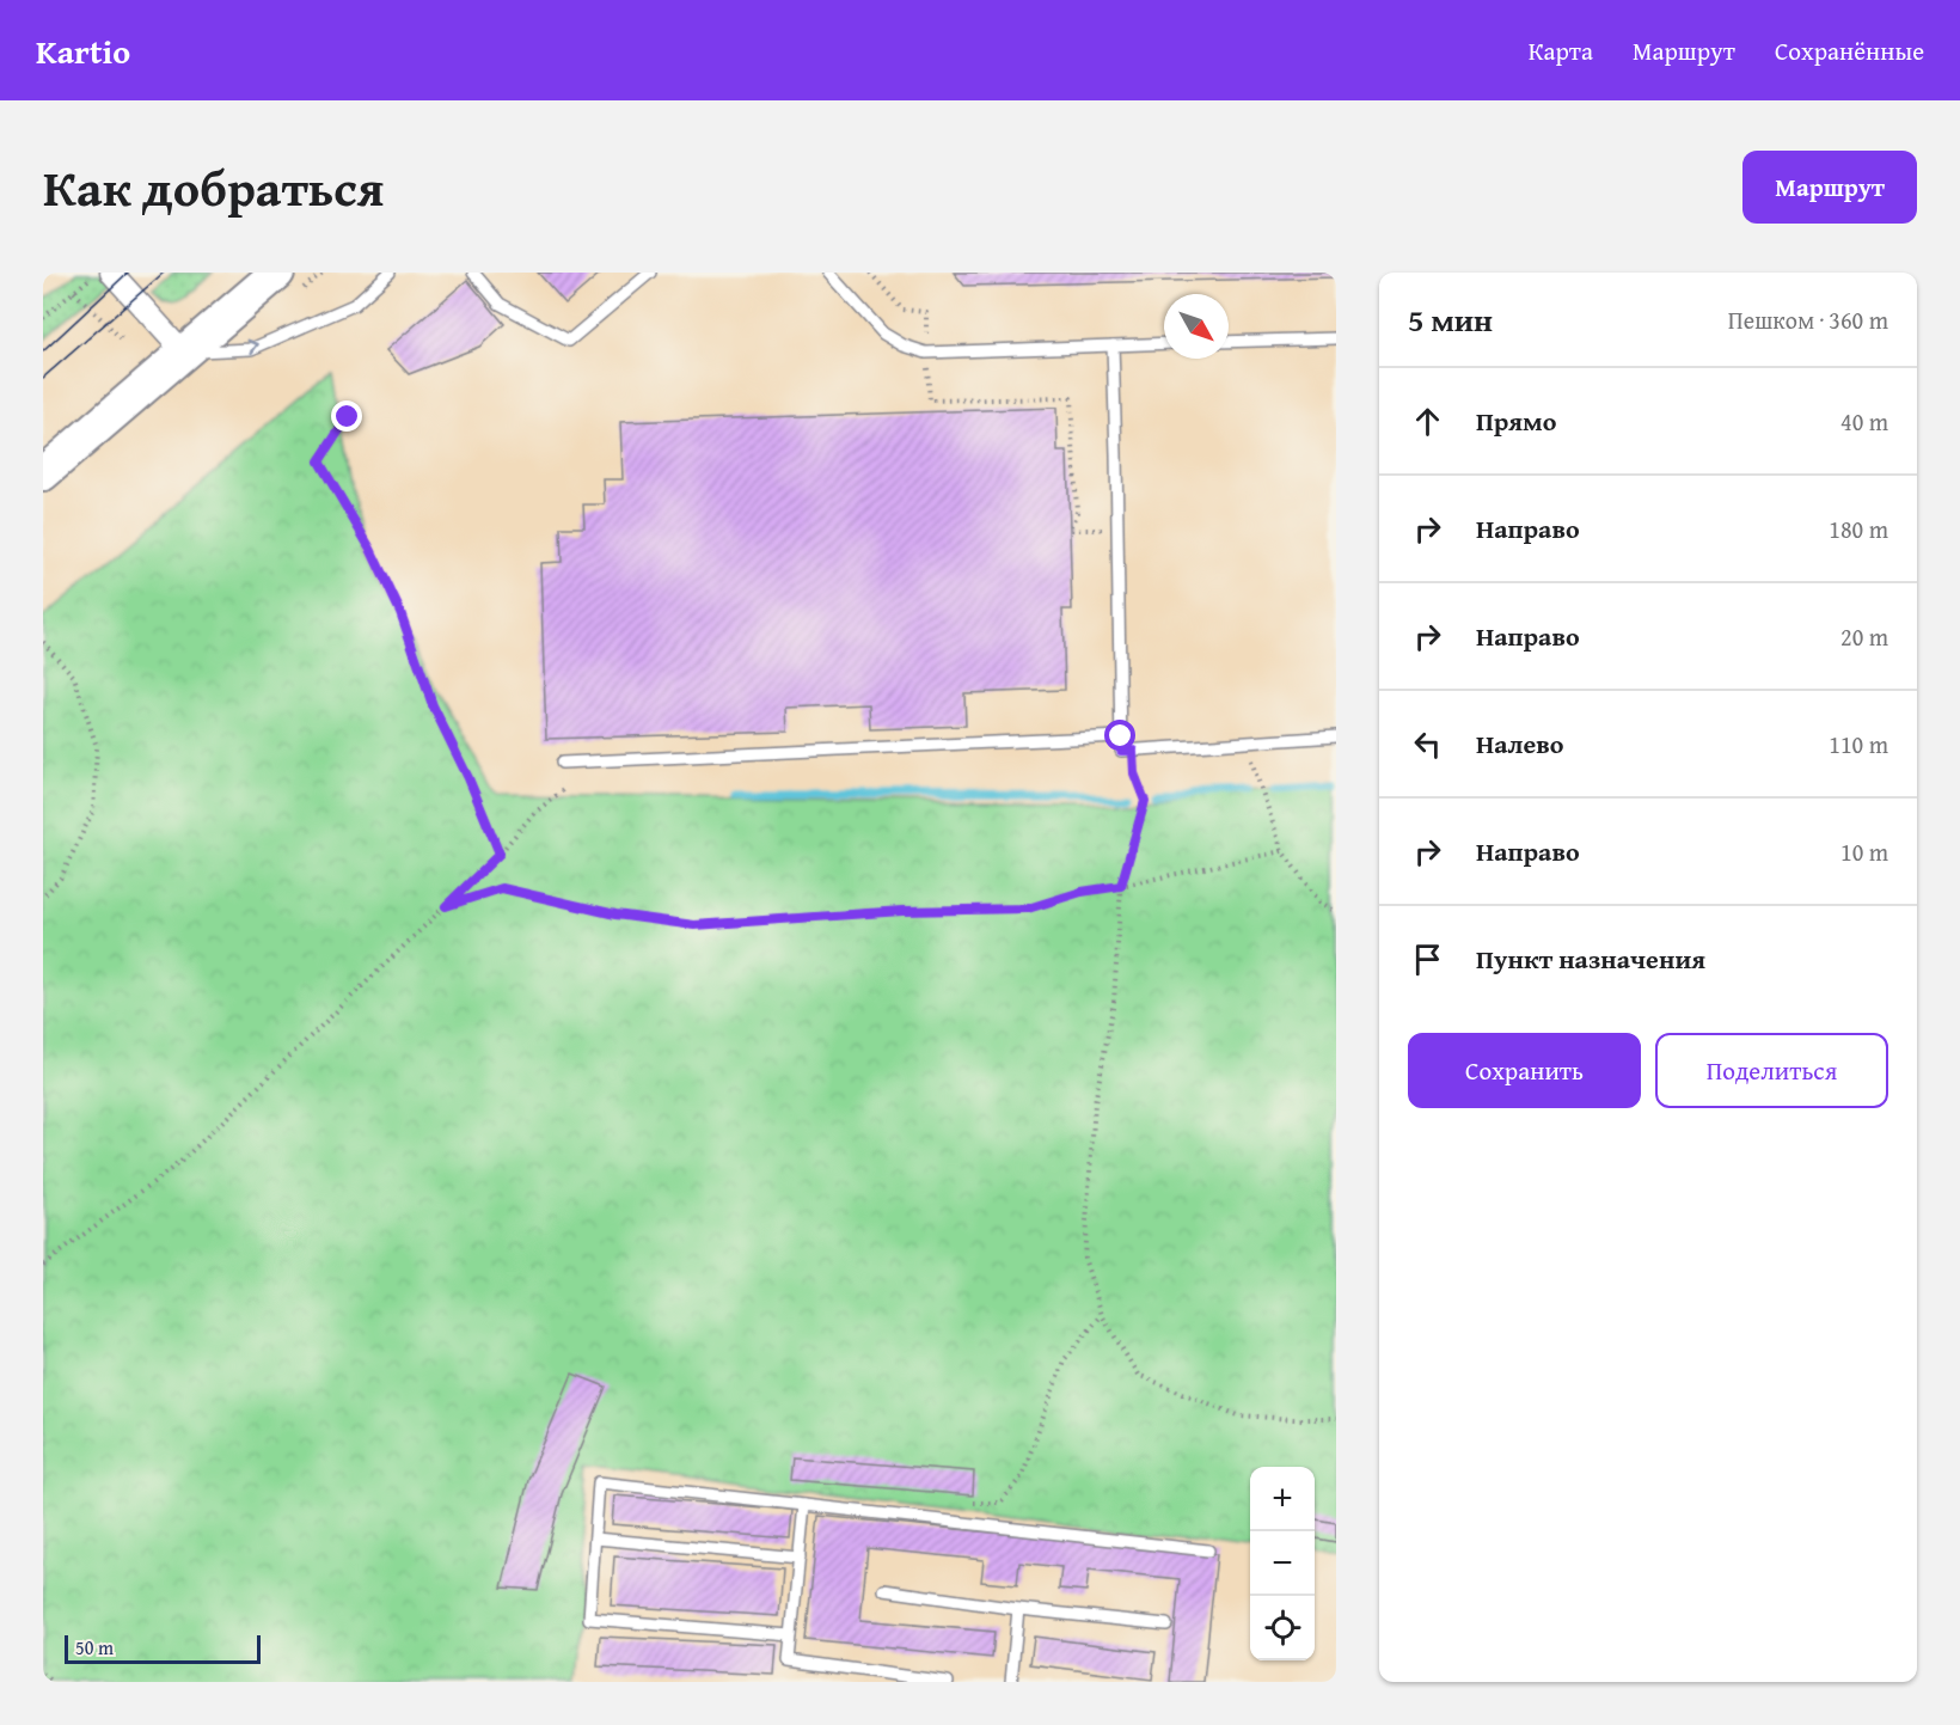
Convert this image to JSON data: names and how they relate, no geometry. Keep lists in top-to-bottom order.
{
  "scale_bar": "50 m",
  "north": "bottom right",
  "page": {
    "header": "Kartio",
    "nav": ["Карта", "Маршрут", "Сохранённые"],
    "title": "Как добраться",
    "buttons": [
      "Маршрут",
      ["Сохранить", "Поделиться"]
    ],
    "heading": ["5 мин", "Пешком · 360 m"],
    "list": [
      ["Прямо", "40 m"],
      ["Направо", "180 m"],
      ["Направо", "20 m"],
      ["Налево", "110 m"],
      ["Направо", "10 m"],
      "Пункт назначения"
    ],
    "map_buttons": ["+", "−"],
    "scale": "50 m"
  }
}
